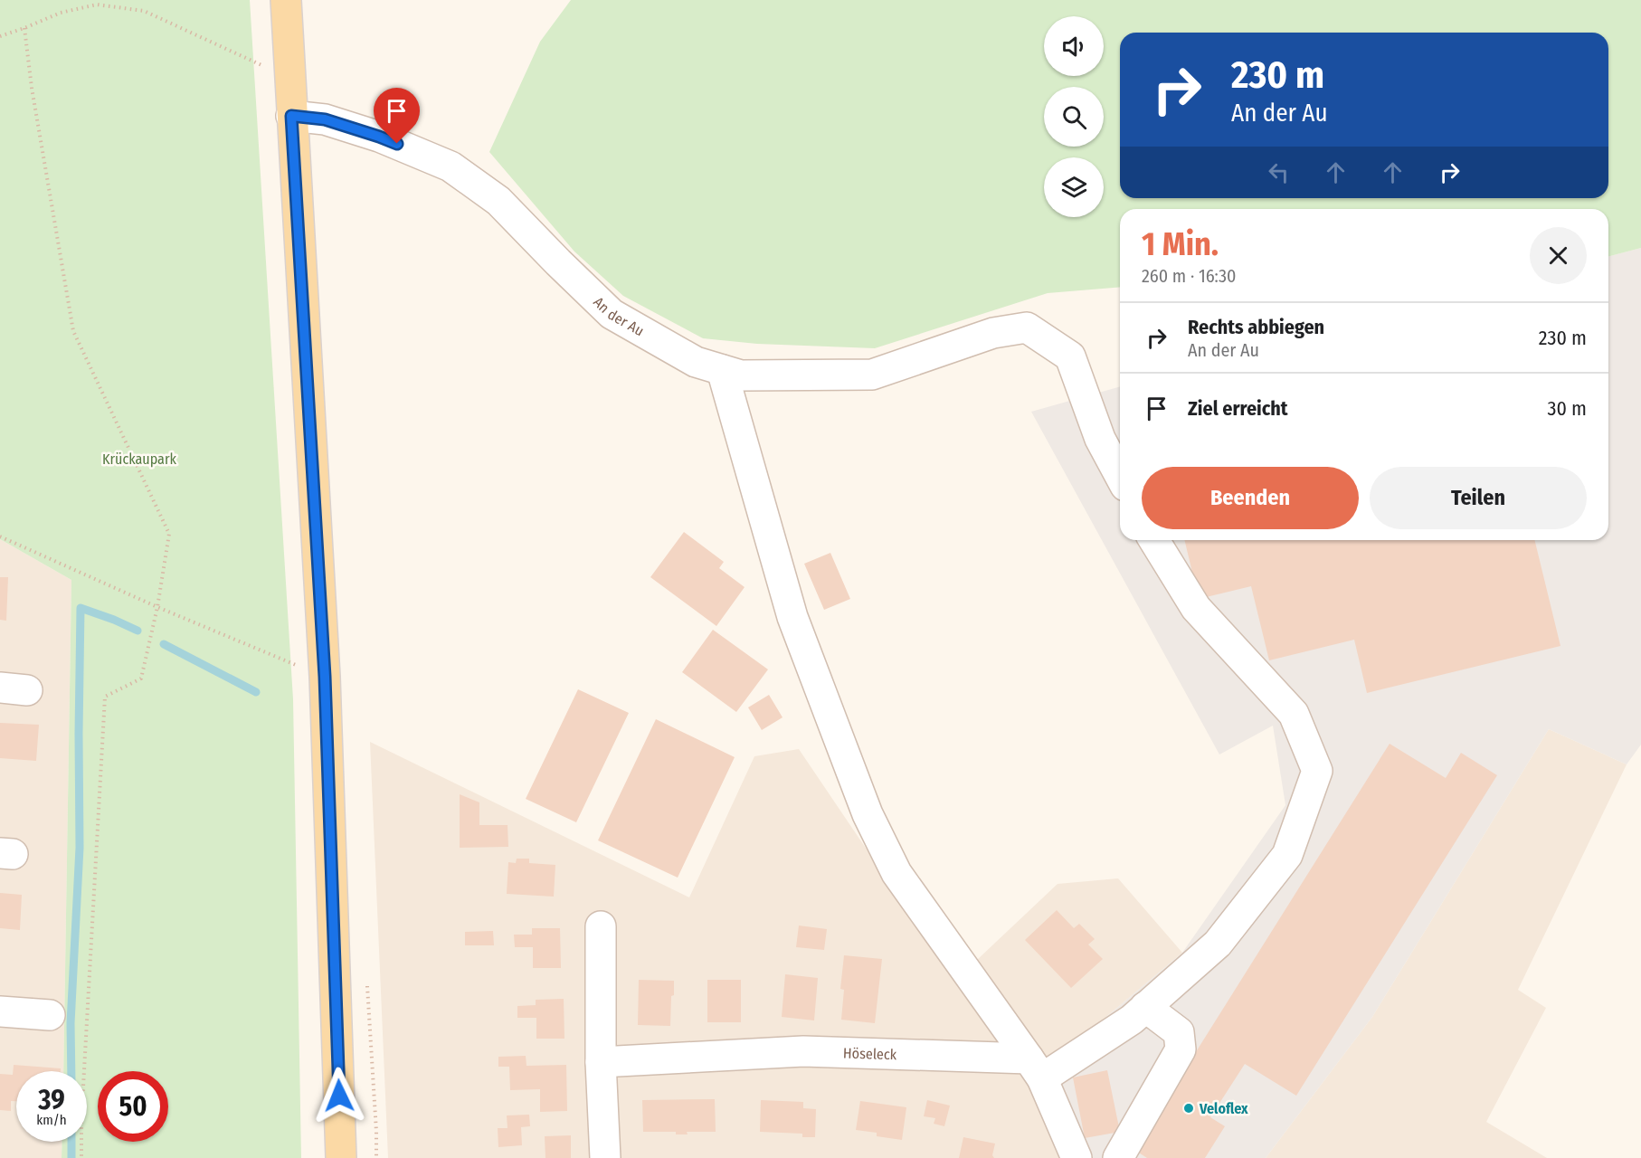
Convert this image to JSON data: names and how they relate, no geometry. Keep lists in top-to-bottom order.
{
  "streets": {
    "street": ["An der Au", "Höseleck"]
  },
  "parks": ["Krückaupark"],
  "places": ["Veloflex"],
  "page": {
    "turn": ["230 m", "An der Au"],
    "heading": ["1 Min.", "260 m · 16:30"],
    "list": [
      {
        "name": "Rechts abbiegen",
        "note": "An der Au",
        "value": "230 m"
      },
      {
        "name": "Ziel erreicht",
        "value": "30 m"
      }
    ],
    "buttons": ["Beenden", "Teilen"],
    "speed": "39 km/h",
    "limit": "50"
  }
}
